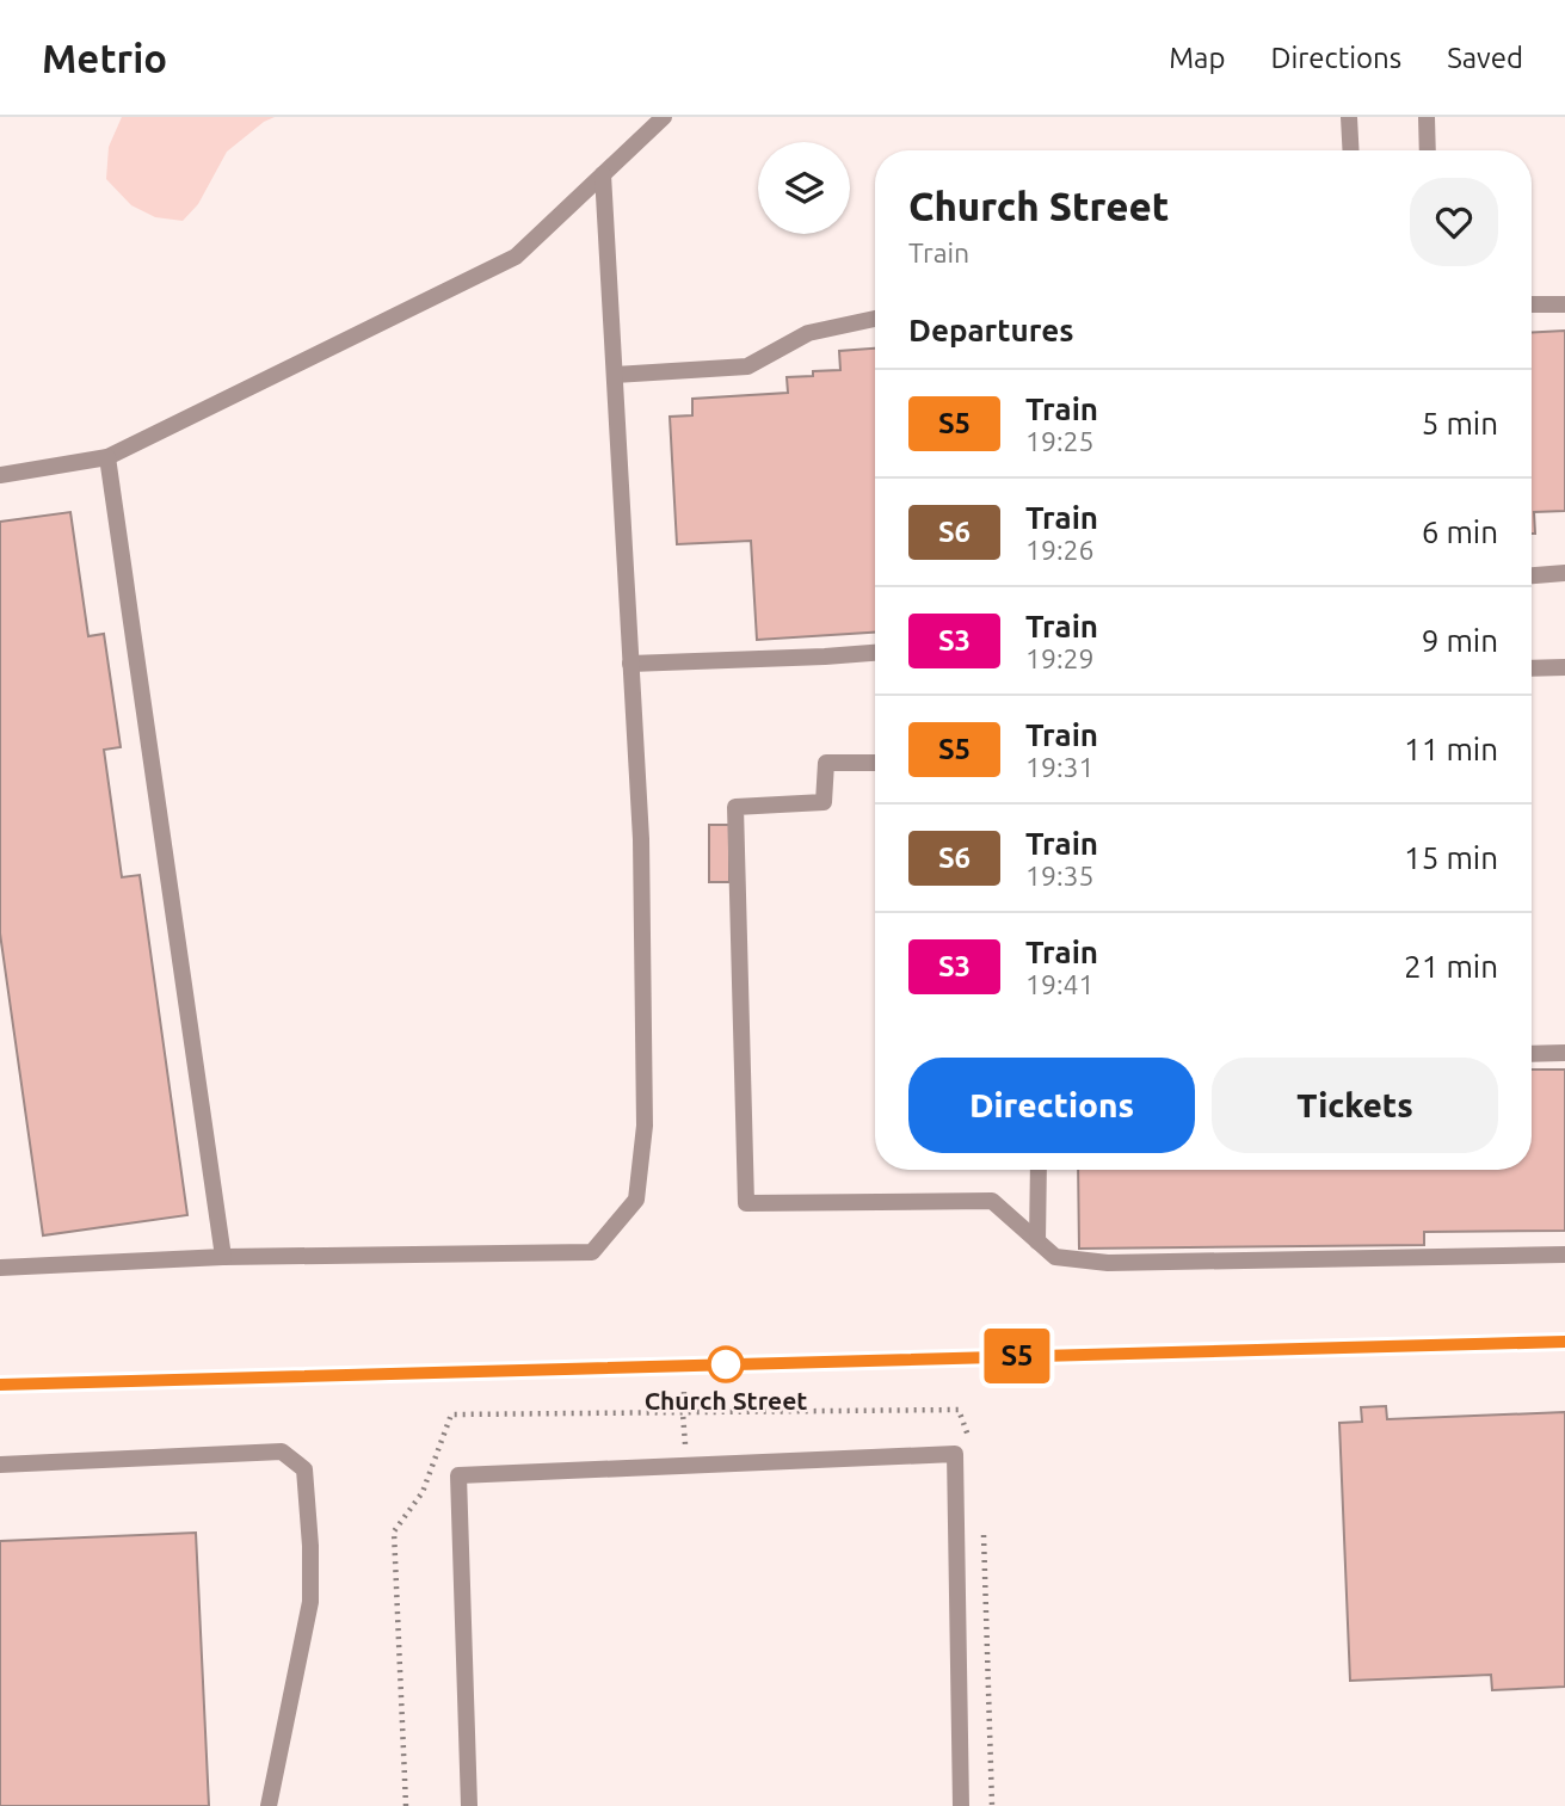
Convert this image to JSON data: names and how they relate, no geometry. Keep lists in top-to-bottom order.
{
  "places": ["Church Street"],
  "page": {
    "header": "Metrio",
    "nav": ["Map", "Directions", "Saved"],
    "on_map": "S5",
    "heading": [
      ["Church Street", "Train"],
      "Departures"
    ],
    "list": [
      {
        "mark": "S5",
        "name": "Train",
        "note": "19:25",
        "value": "5 min"
      },
      {
        "mark": "S6",
        "name": "Train",
        "note": "19:26",
        "value": "6 min"
      },
      {
        "mark": "S3",
        "name": "Train",
        "note": "19:29",
        "value": "9 min"
      },
      {
        "mark": "S5",
        "name": "Train",
        "note": "19:31",
        "value": "11 min"
      },
      {
        "mark": "S6",
        "name": "Train",
        "note": "19:35",
        "value": "15 min"
      },
      {
        "mark": "S3",
        "name": "Train",
        "note": "19:41",
        "value": "21 min"
      }
    ],
    "buttons": ["Directions", "Tickets"]
  }
}
